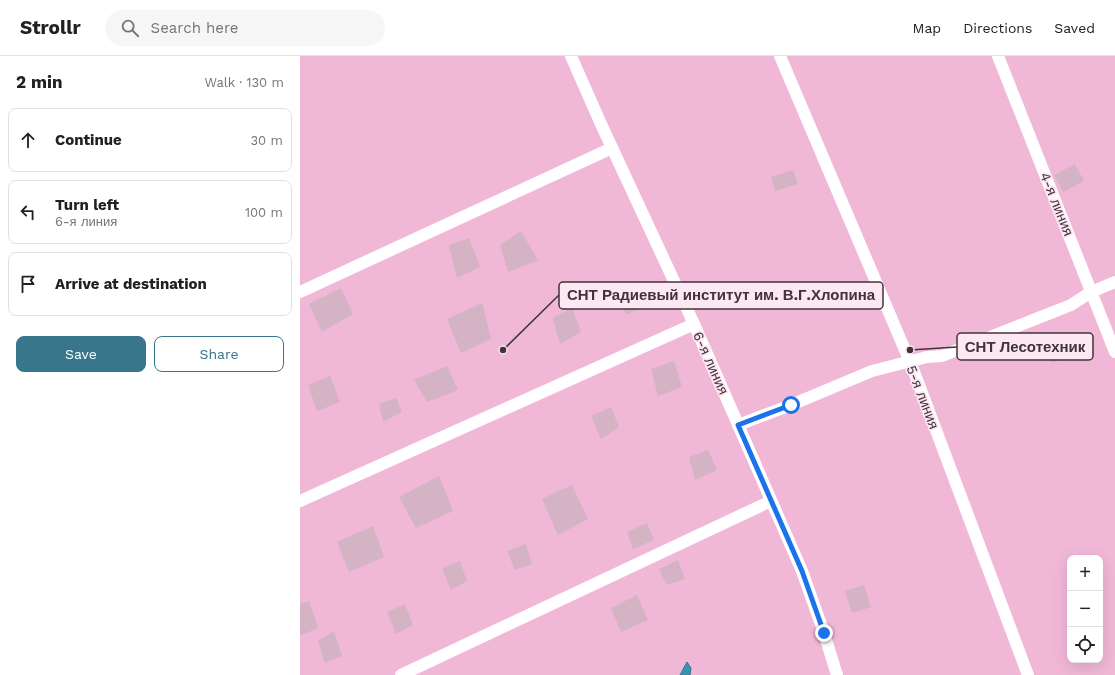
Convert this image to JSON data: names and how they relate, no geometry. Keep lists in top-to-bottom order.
{
  "streets": {
    "street": ["4-я линия", "6-я линия", "5-я линия"]
  },
  "places": ["СНТ Радиевый институт им. В.Г.Хлопина", "СНТ Лесотехник"],
  "page": {
    "header": "Strollr",
    "search": "Search here",
    "nav": ["Map", "Directions", "Saved"],
    "heading": ["2 min", "Walk · 130 m"],
    "list": [
      ["Continue", "30 m"],
      ["Turn left", "6-я линия", "100 m"],
      "Arrive at destination"
    ],
    "buttons": ["Save", "Share"],
    "map_buttons": ["+", "−"]
  }
}
